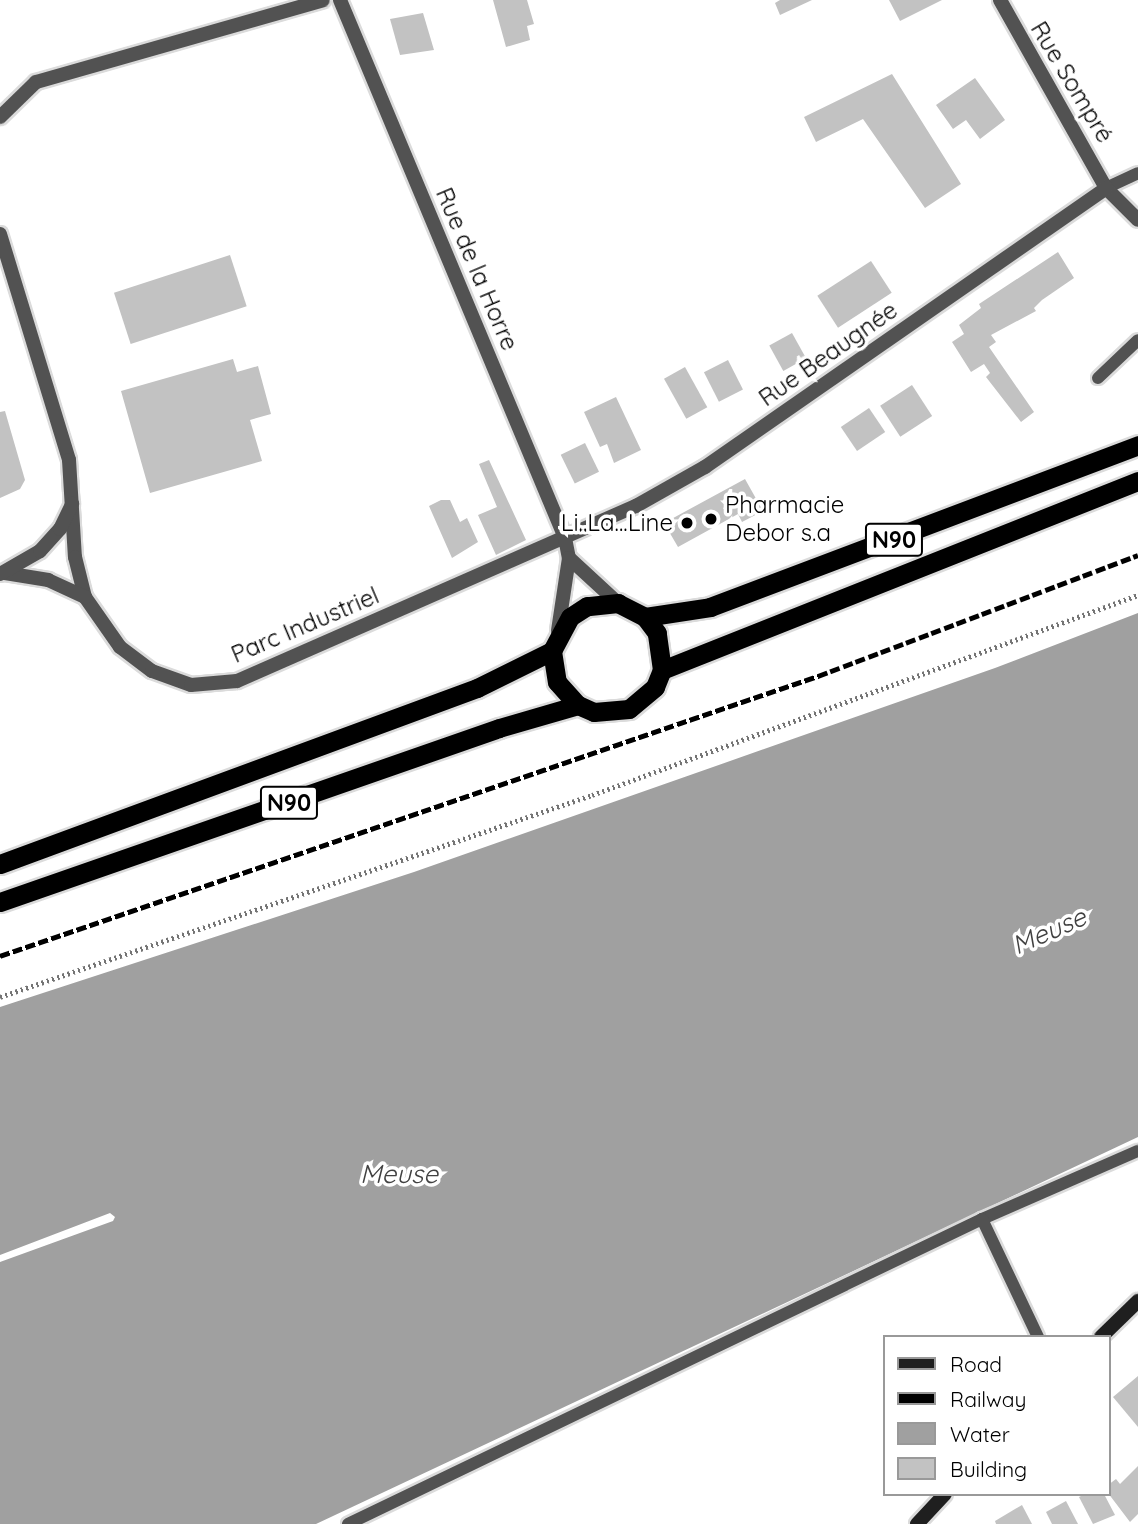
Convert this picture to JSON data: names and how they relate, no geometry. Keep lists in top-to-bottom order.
{
  "streets": {
    "highway": ["N90"],
    "street": [
      "Rue Sompré",
      "Rue de la Horre",
      "Rue Beaugnée",
      "Parc Industriel"
    ]
  },
  "crossings": [
    ["Rue Sompré", "Rue Beaugnée"],
    ["Rue de la Horre", "Rue Beaugnée"],
    ["Rue de la Horre", "N90"],
    ["Rue de la Horre", "Parc Industriel"],
    ["Rue Beaugnée", "Parc Industriel"]
  ],
  "water": ["Meuse"],
  "places": ["Pharmacie Debor s.a", "Li..La...Line"],
  "legend": [
    "Road",
    "Railway",
    "Water",
    "Building"
  ]
}
